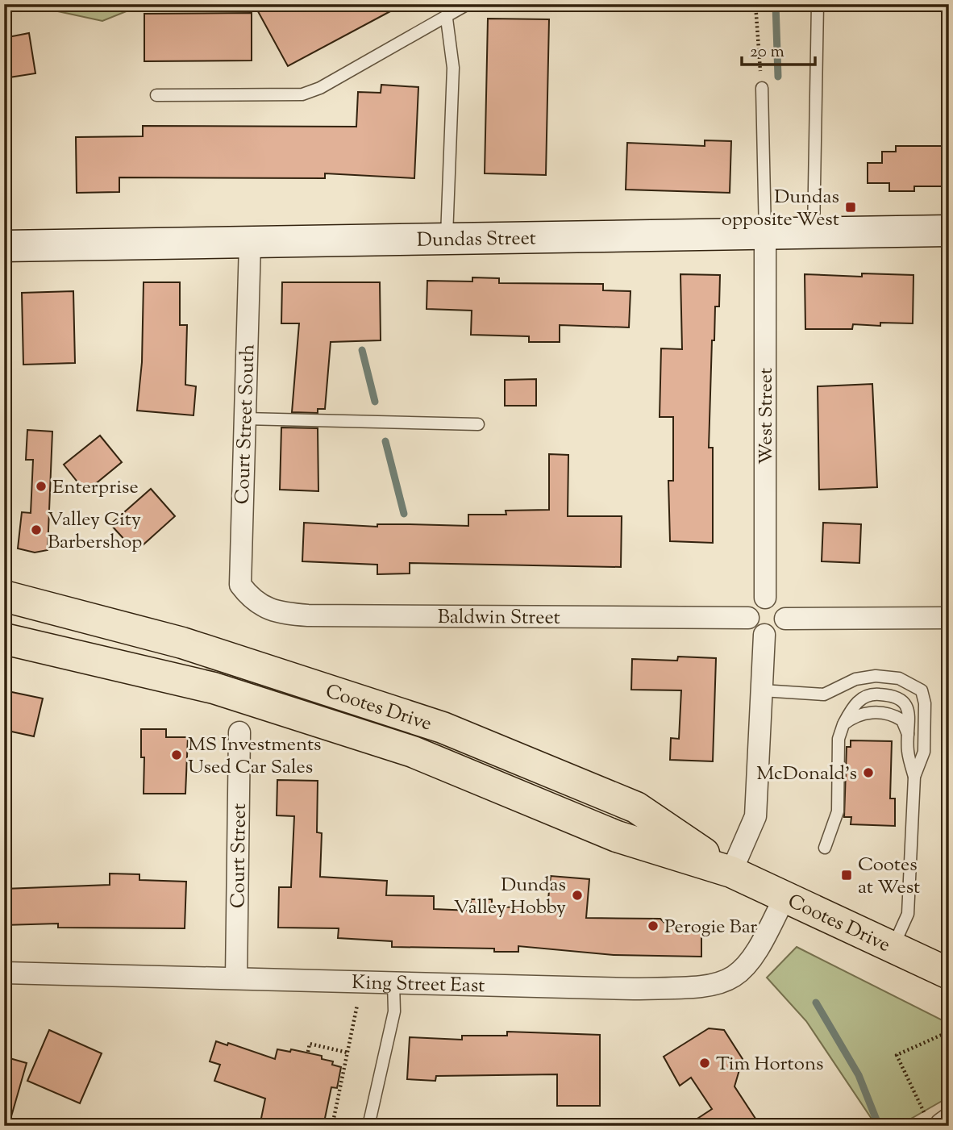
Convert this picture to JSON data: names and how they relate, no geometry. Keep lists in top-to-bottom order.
{
  "streets": {
    "main road": ["Dundas Street", "Cootes Drive"],
    "street": [
      "West Street",
      "Court Street South",
      "Baldwin Street",
      "Court Street",
      "King Street East"
    ]
  },
  "crossings": [
    ["Dundas Street", "West Street"],
    ["Dundas Street", "Court Street South"],
    ["West Street", "Baldwin Street"],
    ["Court Street South", "Baldwin Street"],
    ["Cootes Drive", "King Street East"],
    ["Court Street", "King Street East"]
  ],
  "places": {
    "transit": ["Dundas opposite West", "Cootes at West"],
    "other": [
      "Enterprise",
      "Valley City Barbershop",
      "MS Investments Used Car Sales",
      "McDonald's",
      "Dundas Valley Hobby",
      "Perogie Bar",
      "Tim Hortons"
    ]
  },
  "scale_bar": "20 m"
}
